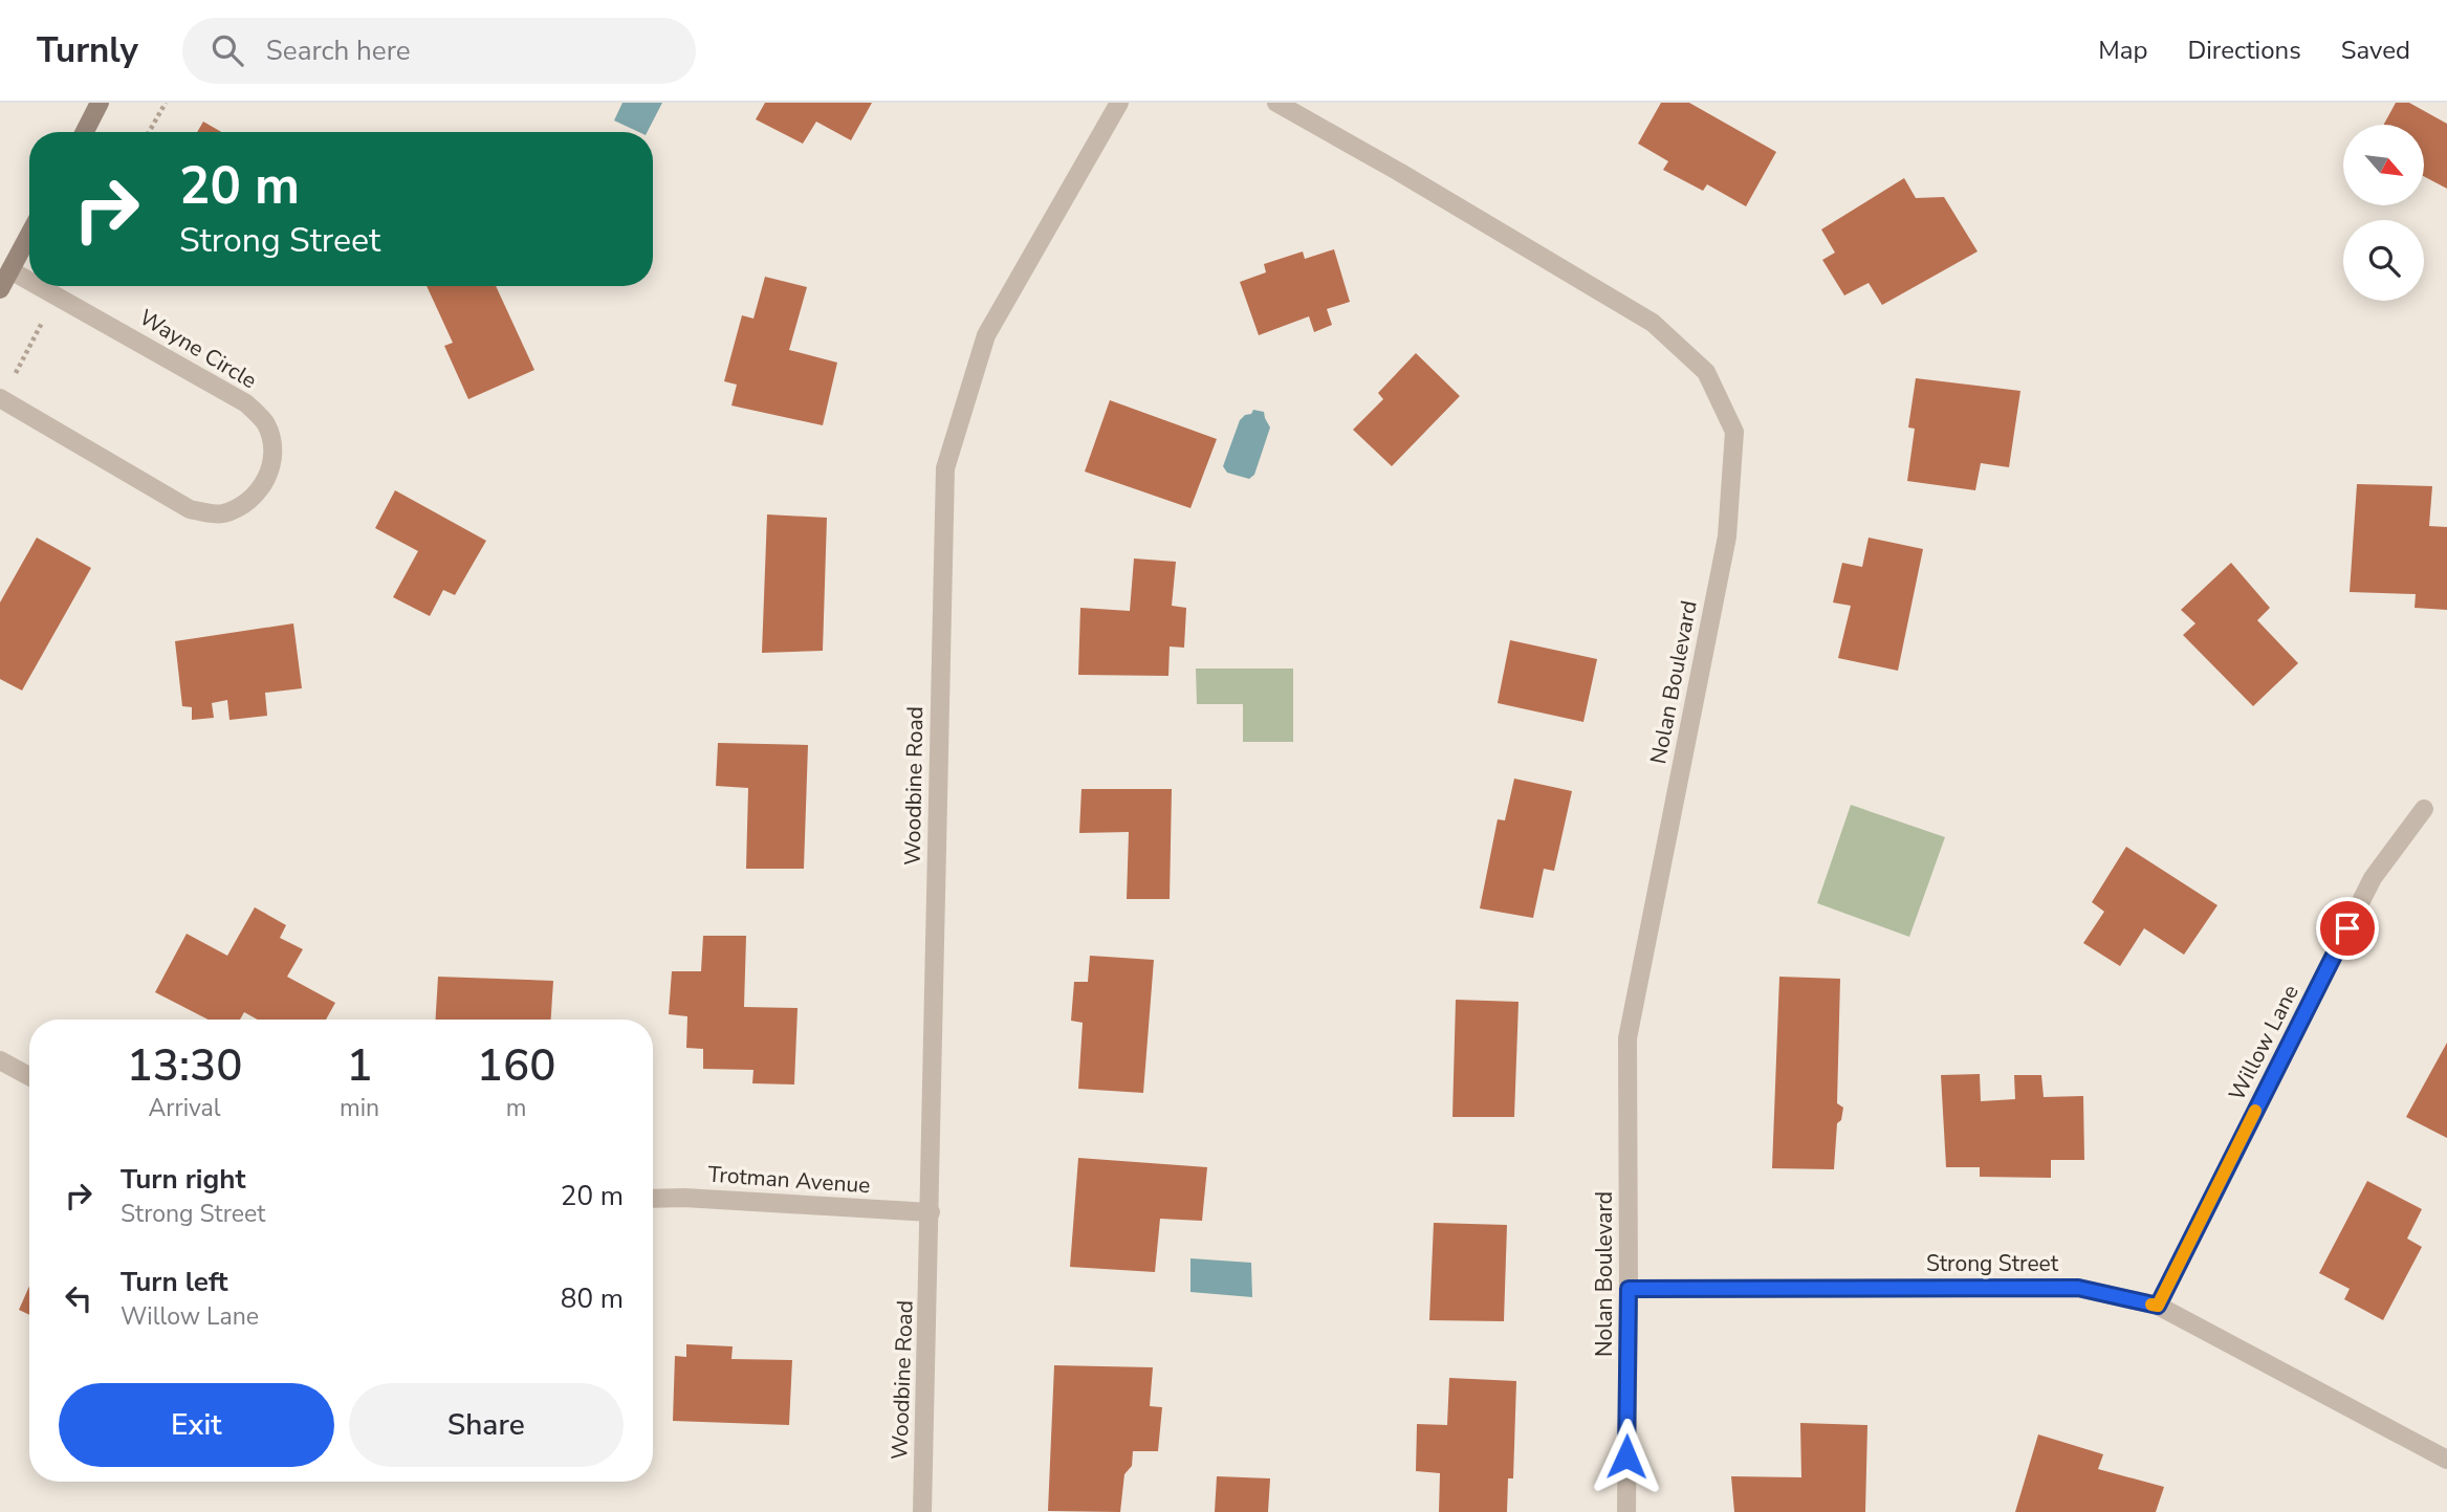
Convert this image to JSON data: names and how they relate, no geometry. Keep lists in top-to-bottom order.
{
  "streets": {
    "street": [
      "Wayne Circle",
      "Nolan Boulevard",
      "Woodbine Road",
      "Willow Lane",
      "Trotman Avenue",
      "Strong Street"
    ]
  },
  "crossings": [
    ["Nolan Boulevard", "Strong Street"],
    ["Woodbine Road", "Trotman Avenue"],
    ["Willow Lane", "Strong Street"]
  ],
  "north": "bottom right",
  "page": {
    "header": "Turnly",
    "search": "Search here",
    "nav": ["Map", "Directions", "Saved"],
    "turn": ["20 m", "Strong Street"],
    "eta": [
      "13:30",
      "Arrival",
      "1",
      "min",
      "160",
      "m"
    ],
    "list": [
      {
        "name": "Turn right",
        "note": "Strong Street",
        "value": "20 m"
      },
      {
        "name": "Turn left",
        "note": "Willow Lane",
        "value": "80 m"
      }
    ],
    "buttons": ["Exit", "Share"]
  }
}
